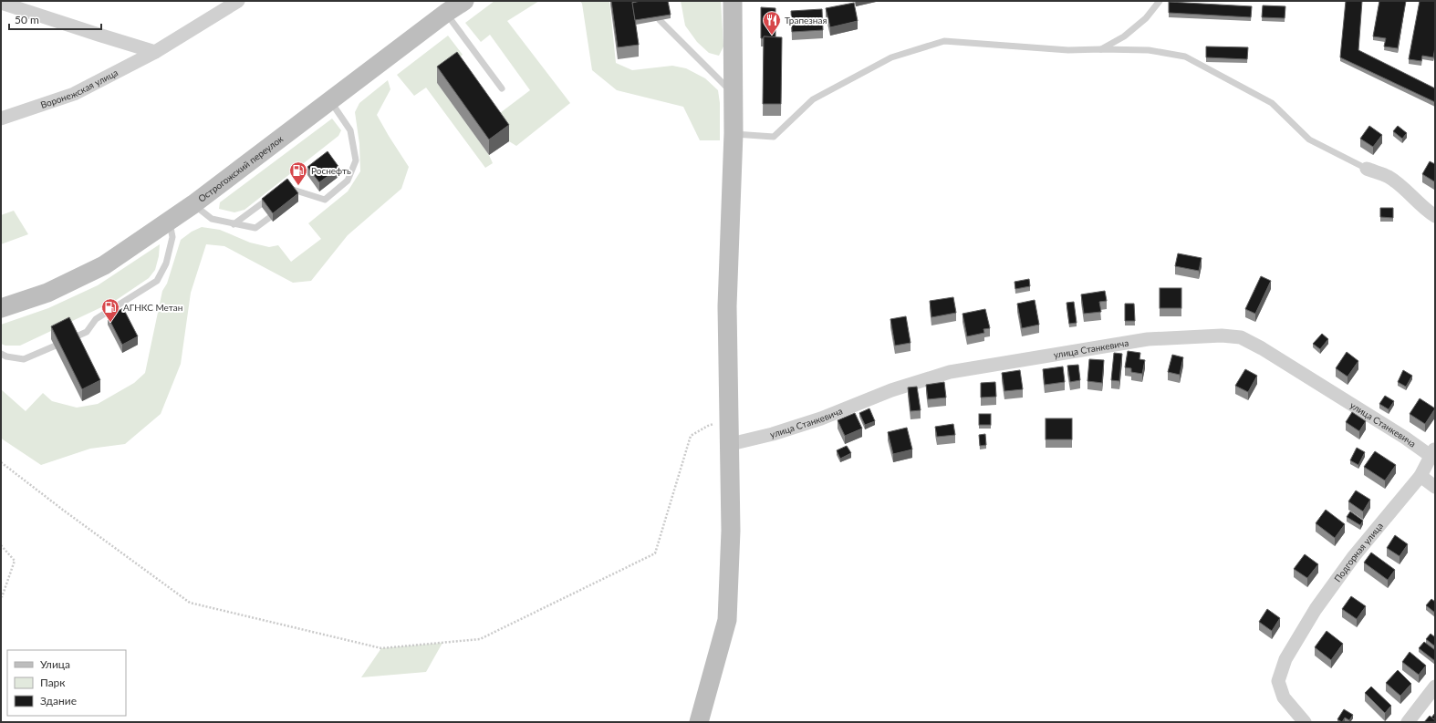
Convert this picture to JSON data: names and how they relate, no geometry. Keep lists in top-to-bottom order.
{
  "streets": {
    "main road": ["Острогожский переулок"],
    "street": ["Воронежская улица", "улица Станкевича", "Подгорная улица"]
  },
  "crossings": [
    ["улица Станкевича", "Подгорная улица"]
  ],
  "places": {
    "restaurant": ["Трапезная"],
    "fuel station": ["Роснефть", "АГНКС Метан"]
  },
  "legend": ["Улица", "Парк", "Здание"],
  "scale_bar": "50 m"
}
